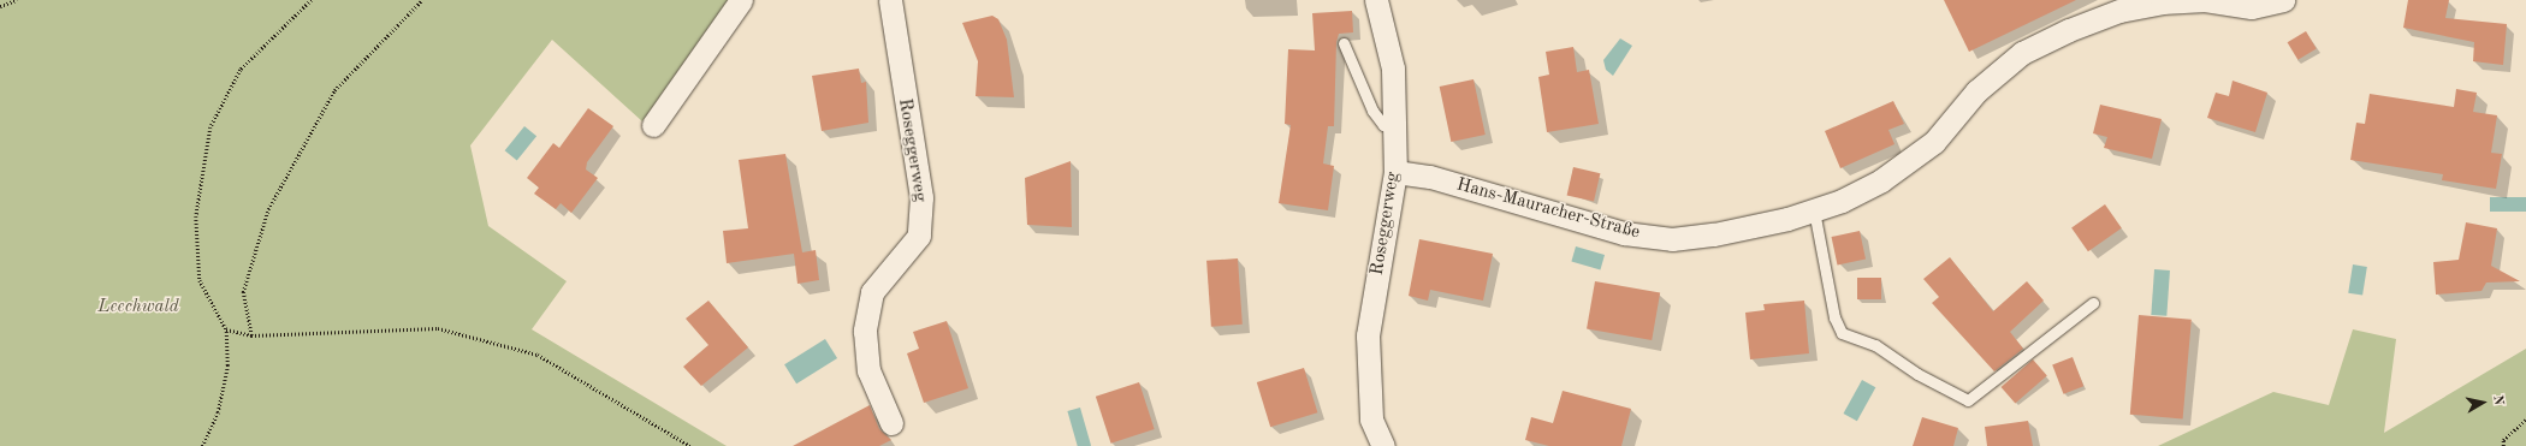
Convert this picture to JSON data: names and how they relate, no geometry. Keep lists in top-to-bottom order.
{
  "streets": {
    "street": ["Roseggerweg", "Hans-Mauracher-Straße"]
  },
  "crossings": [
    ["Roseggerweg", "Hans-Mauracher-Straße"]
  ],
  "parks": ["Leechwald"],
  "north": "right"
}
